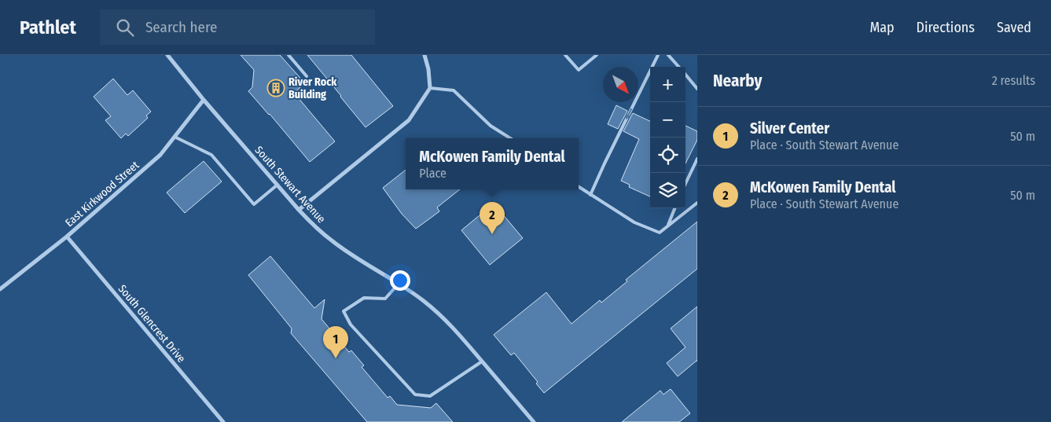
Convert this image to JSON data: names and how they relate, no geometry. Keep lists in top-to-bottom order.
{
  "streets": {
    "street": ["South Stewart Avenue", "East Kirkwood Street", "South Glencrest Drive"]
  },
  "crossings": [
    ["South Stewart Avenue", "East Kirkwood Street"],
    ["East Kirkwood Street", "South Glencrest Drive"]
  ],
  "places": {
    "building": ["River Rock Building"]
  },
  "north": "bottom right",
  "page": {
    "header": "Pathlet",
    "search": "Search here",
    "nav": ["Map", "Directions", "Saved"],
    "heading": ["Nearby", "2 results"],
    "map_buttons": ["+", "−"],
    "list": [
      {
        "mark": "1",
        "name": "Silver Center",
        "note": "Place · South Stewart Avenue",
        "value": "50 m"
      },
      {
        "mark": "2",
        "name": "McKowen Family Dental",
        "note": "Place · South Stewart Avenue",
        "value": "50 m"
      }
    ],
    "popup": ["McKowen Family Dental", "Place"],
    "pins": ["2", "1"]
  }
}
